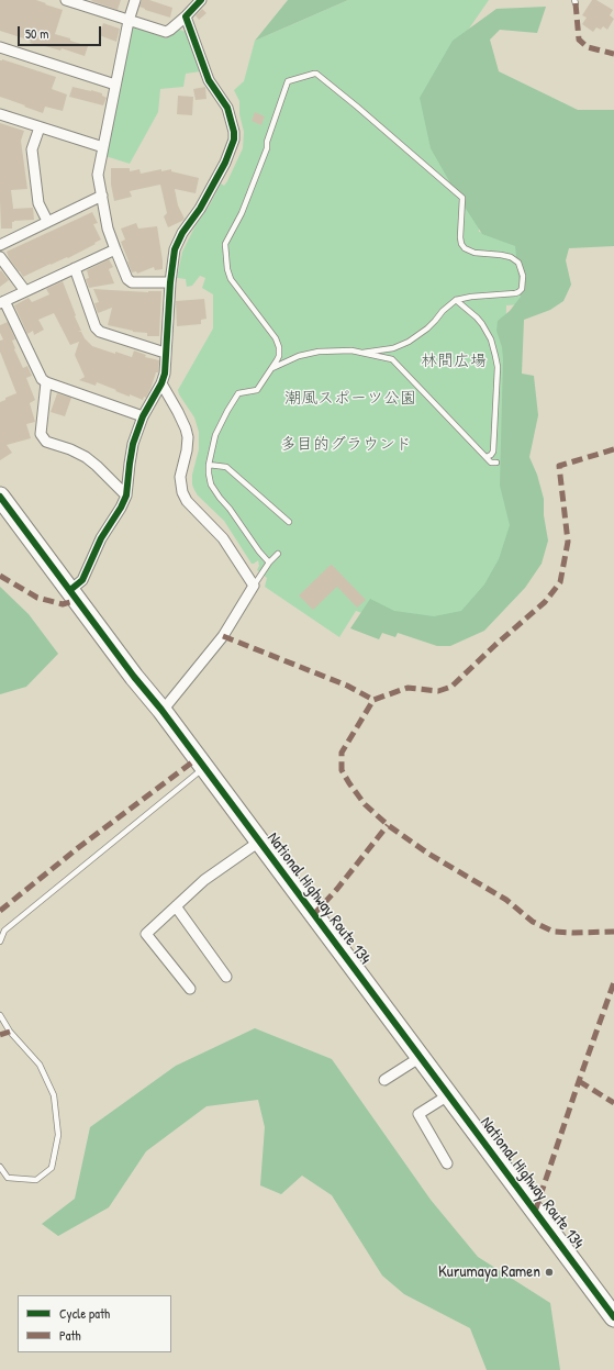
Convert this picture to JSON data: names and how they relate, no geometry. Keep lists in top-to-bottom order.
{
  "streets": {
    "highway": ["National Highway Route 134"]
  },
  "parks": ["林間広場", "潮風スポーツ公園", "多目的グラウンド"],
  "places": ["Kurumaya Ramen"],
  "legend": ["Cycle path", "Path"],
  "scale_bar": "50 m"
}
